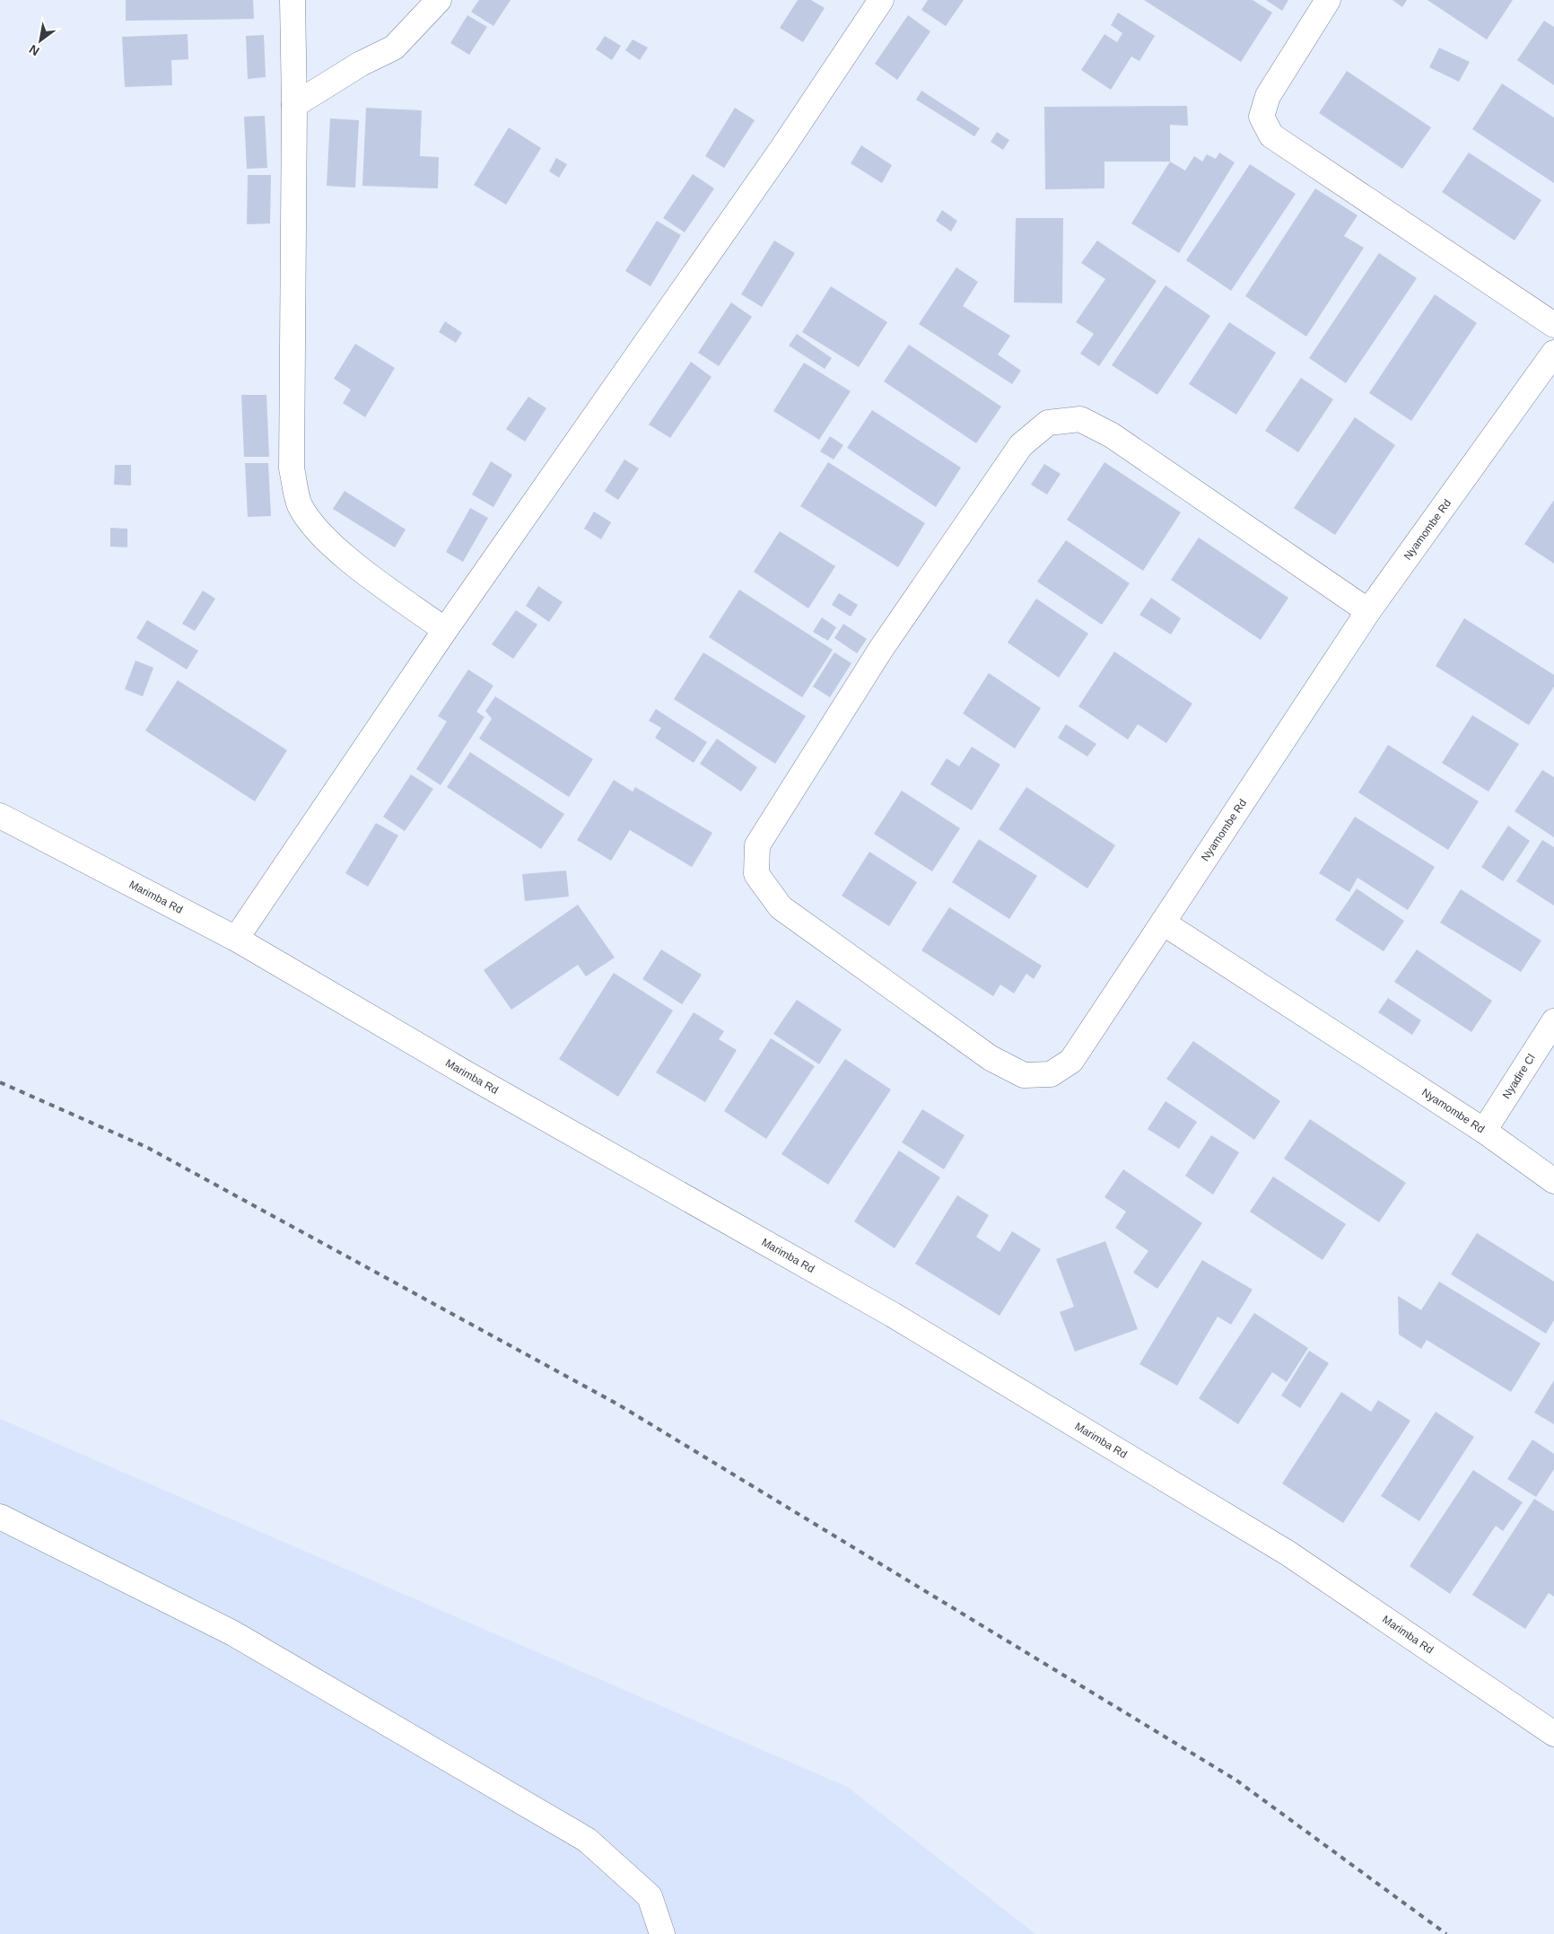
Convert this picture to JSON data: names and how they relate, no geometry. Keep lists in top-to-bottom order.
{
  "streets": {
    "street": ["Nyamombe Rd", "Marimba Rd", "Nyadire Cl"]
  },
  "crossings": [
    ["Nyamombe Rd", "Nyadire Cl"]
  ],
  "north": "bottom left"
}
